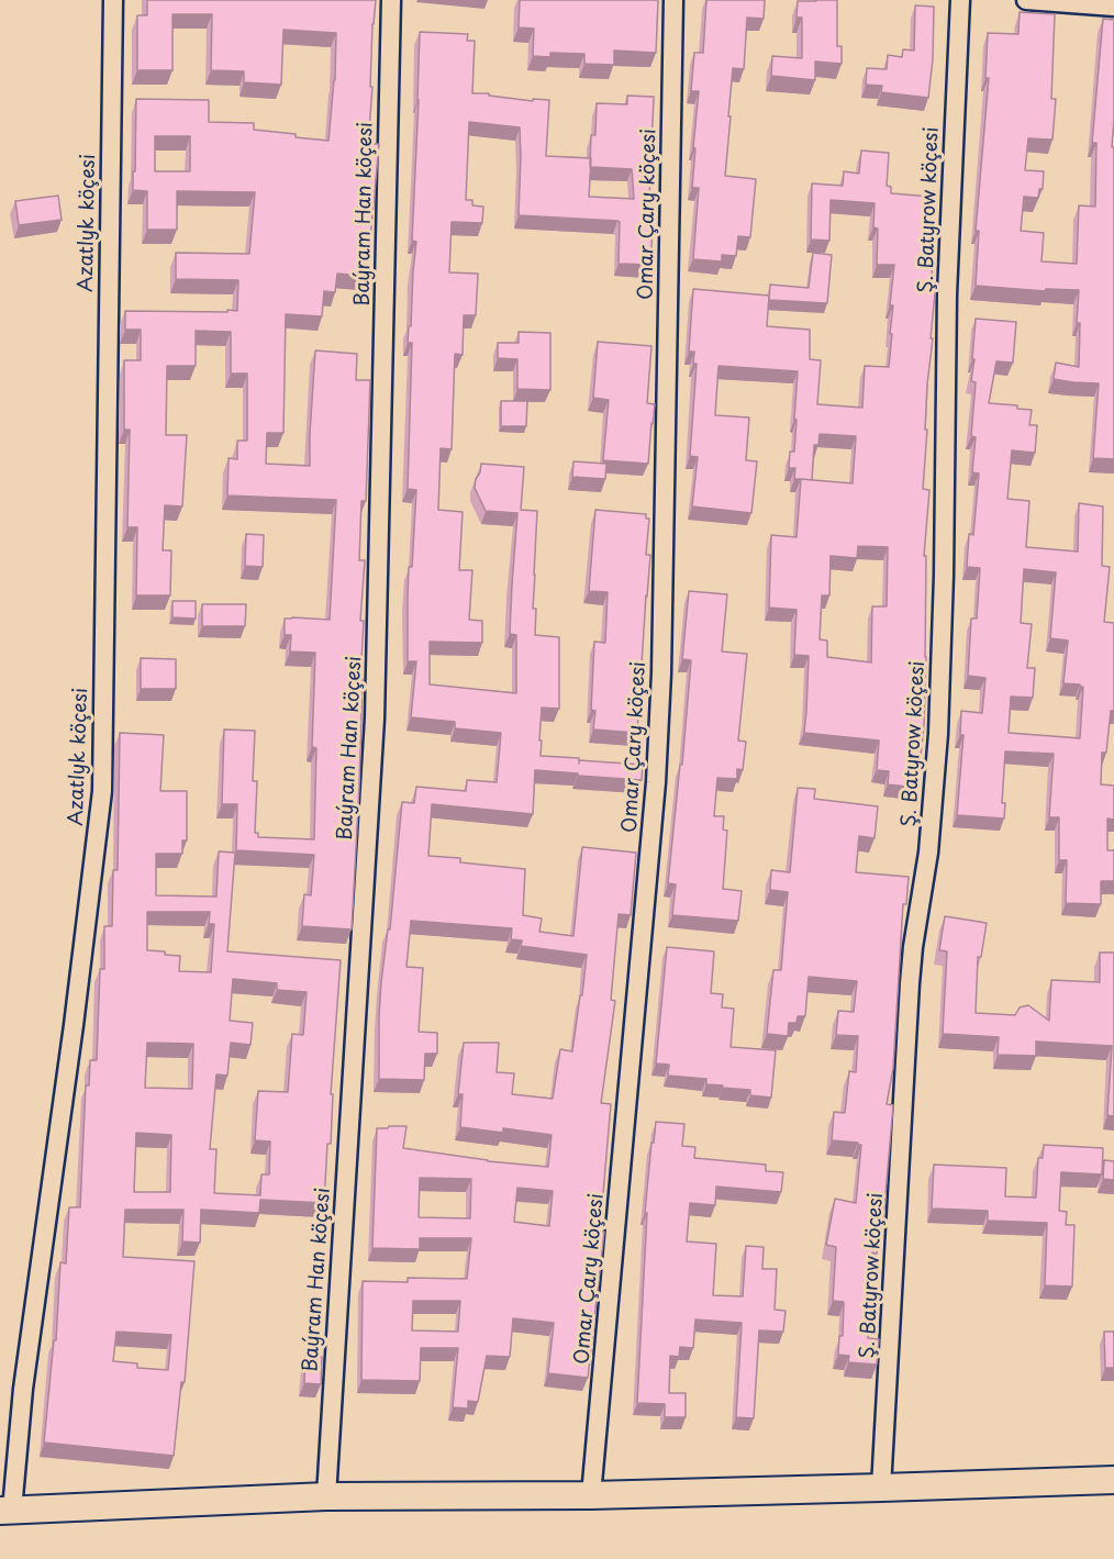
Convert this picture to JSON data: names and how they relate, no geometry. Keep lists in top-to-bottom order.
{
  "streets": {
    "street": [
      "Ş. Batyrow köçesi",
      "Baýram Han köçesi",
      "Omar Çary köçesi",
      "Azatlyk köçesi"
    ]
  }
}
